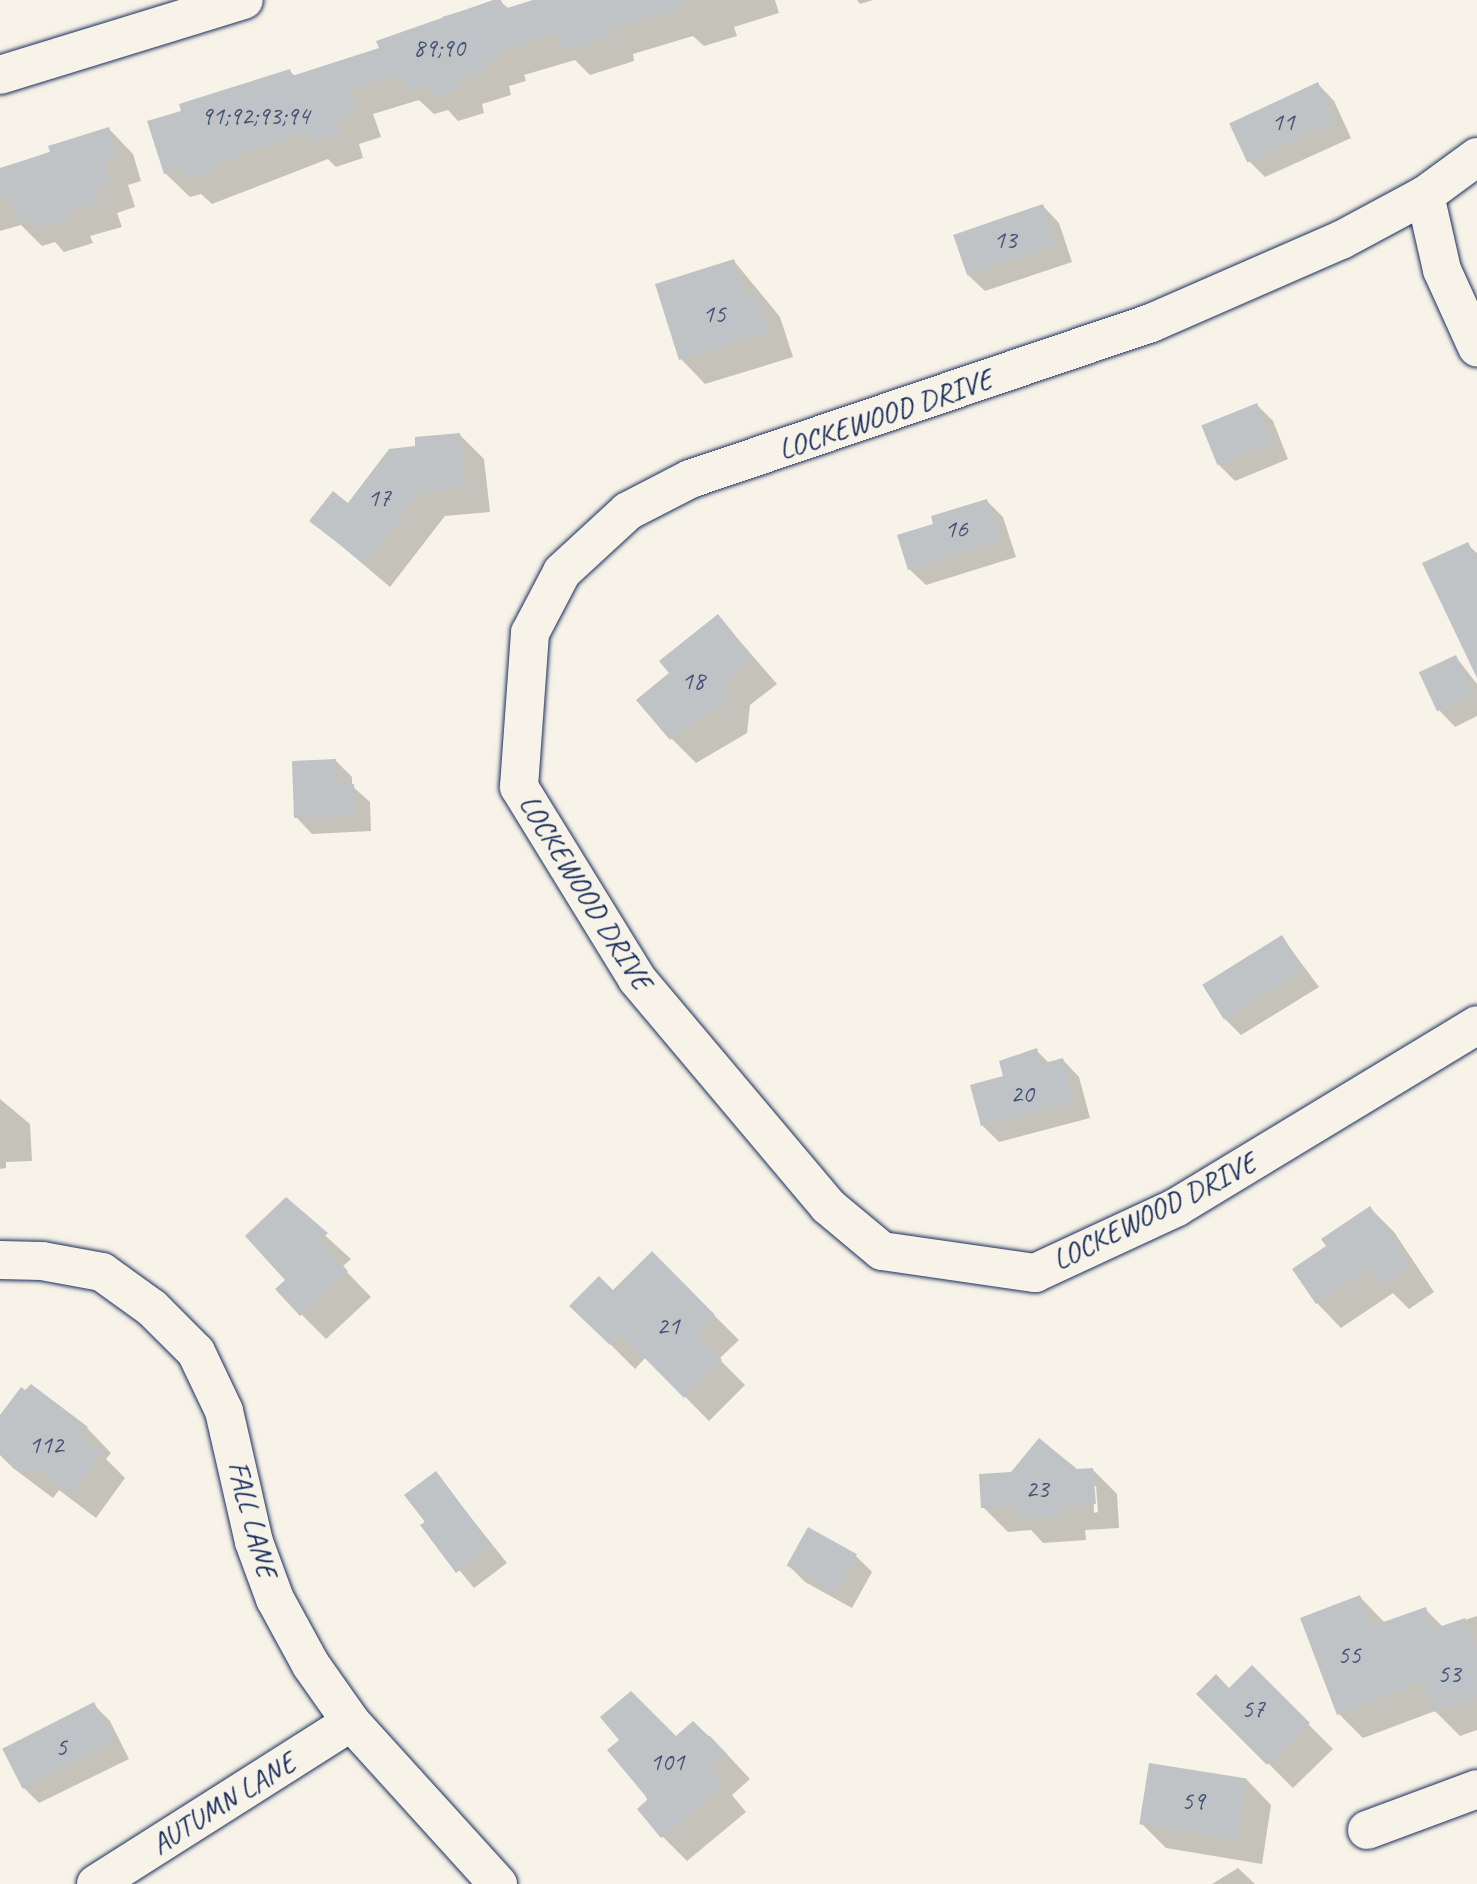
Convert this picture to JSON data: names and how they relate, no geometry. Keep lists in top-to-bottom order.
{
  "streets": {
    "street": ["LOCKEWOOD DRIVE", "FALL LANE", "AUTUMN LANE"]
  },
  "crossings": [
    ["FALL LANE", "AUTUMN LANE"]
  ],
  "house_numbers": [
    "89;90",
    "91;92;93;94",
    "11",
    "13",
    "15",
    "17",
    "16",
    "18",
    "20",
    "21",
    "112",
    "23",
    "55",
    "53",
    "57",
    "5",
    "101",
    "59"
  ]
}
